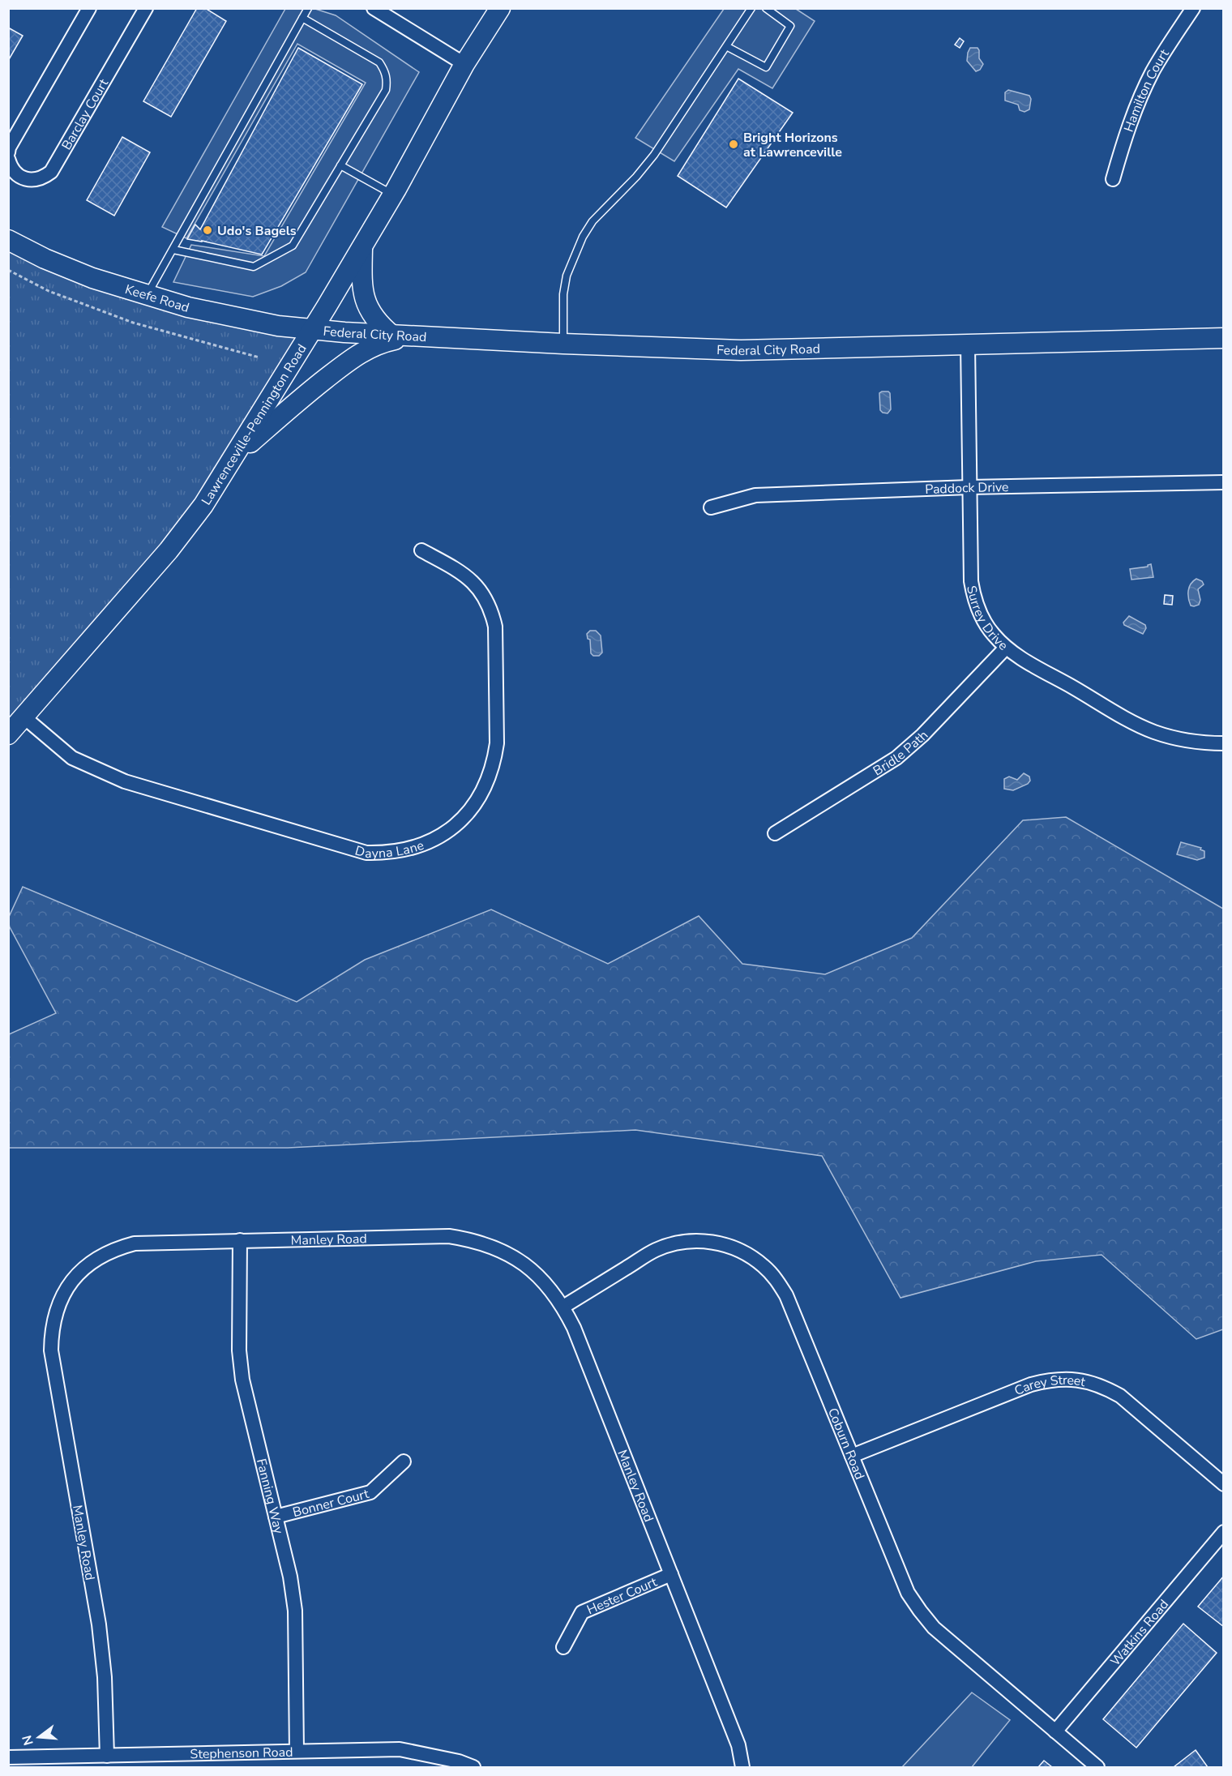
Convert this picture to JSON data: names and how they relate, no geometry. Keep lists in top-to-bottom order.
{
  "streets": {
    "street": [
      "Hamilton Court",
      "Barclay Court",
      "Keefe Road",
      "Federal City Road",
      "Lawrenceville-Pennington Road",
      "Paddock Drive",
      "Surrey Drive",
      "Bridle Path",
      "Dayna Lane",
      "Manley Road",
      "Carey Street",
      "Coburn Road",
      "Fanning Way",
      "Bonner Court",
      "Hester Court",
      "Watkins Road",
      "Stephenson Road"
    ]
  },
  "crossings": [
    ["Keefe Road", "Federal City Road"],
    ["Keefe Road", "Lawrenceville-Pennington Road"],
    ["Federal City Road", "Lawrenceville-Pennington Road"],
    ["Federal City Road", "Surrey Drive"],
    ["Lawrenceville-Pennington Road", "Dayna Lane"],
    ["Paddock Drive", "Surrey Drive"],
    ["Surrey Drive", "Bridle Path"],
    ["Manley Road", "Coburn Road"],
    ["Manley Road", "Fanning Way"],
    ["Manley Road", "Hester Court"],
    ["Manley Road", "Stephenson Road"],
    ["Carey Street", "Coburn Road"],
    ["Coburn Road", "Watkins Road"],
    ["Fanning Way", "Bonner Court"],
    ["Fanning Way", "Stephenson Road"]
  ],
  "places": ["Bright Horizons at Lawrenceville", "Udo's Bagels"],
  "north": "left"
}
